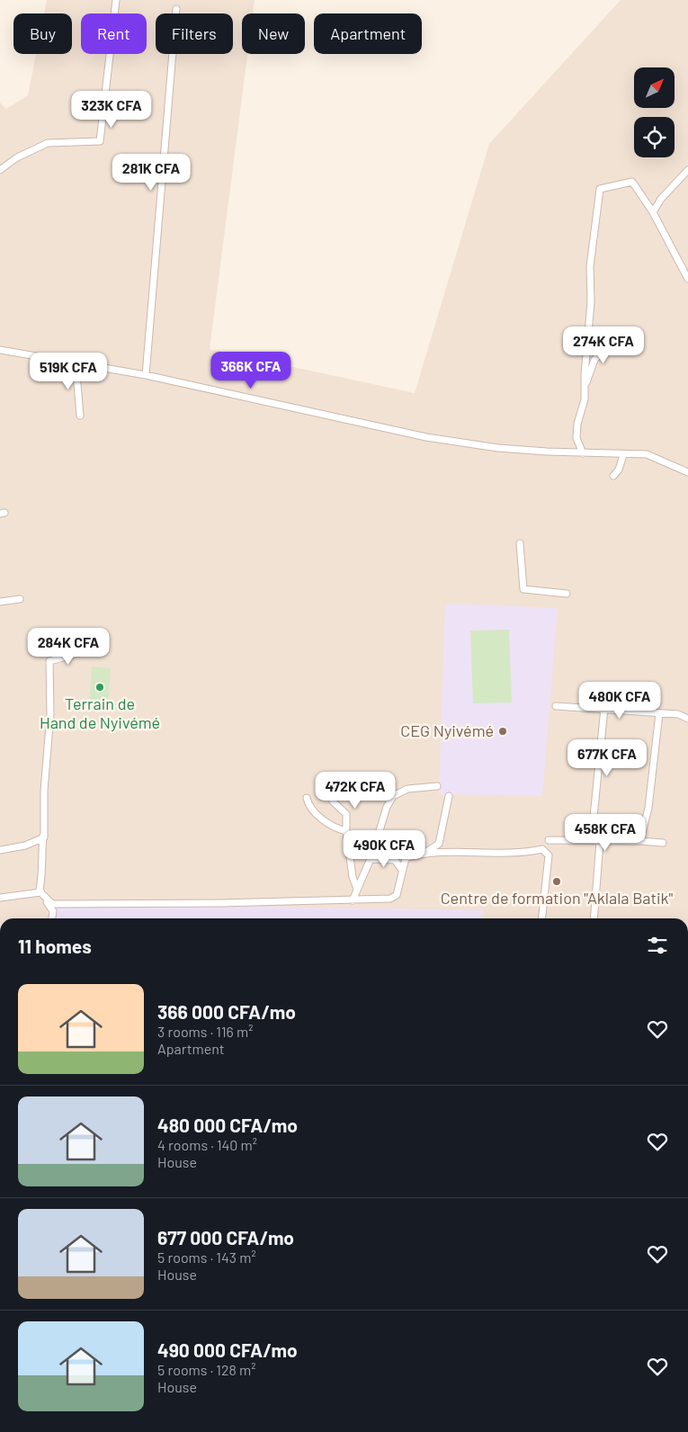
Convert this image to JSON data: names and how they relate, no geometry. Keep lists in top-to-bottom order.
{
  "places": ["Terrain de Hand de Nyivémé", "CEG Nyivémé", "Centre de formation \"Aklala Batik\""],
  "north": "top right",
  "page": {
    "chip": [
      "Buy",
      "Rent",
      "Filters",
      "New",
      "Apartment"
    ],
    "price": [
      "323K CFA",
      "281K CFA",
      "274K CFA",
      "366K CFA",
      "519K CFA",
      "284K CFA",
      "480K CFA",
      "677K CFA",
      "472K CFA",
      "458K CFA",
      "490K CFA"
    ],
    "heading": "11 homes",
    "list": [
      {
        "name": "366 000 CFA/mo",
        "note": "3 rooms · 116 m² · Apartment"
      },
      {
        "name": "480 000 CFA/mo",
        "note": "4 rooms · 140 m² · House"
      },
      {
        "name": "677 000 CFA/mo",
        "note": "5 rooms · 143 m² · House"
      },
      {
        "name": "490 000 CFA/mo",
        "note": "5 rooms · 128 m² · House"
      }
    ]
  }
}
